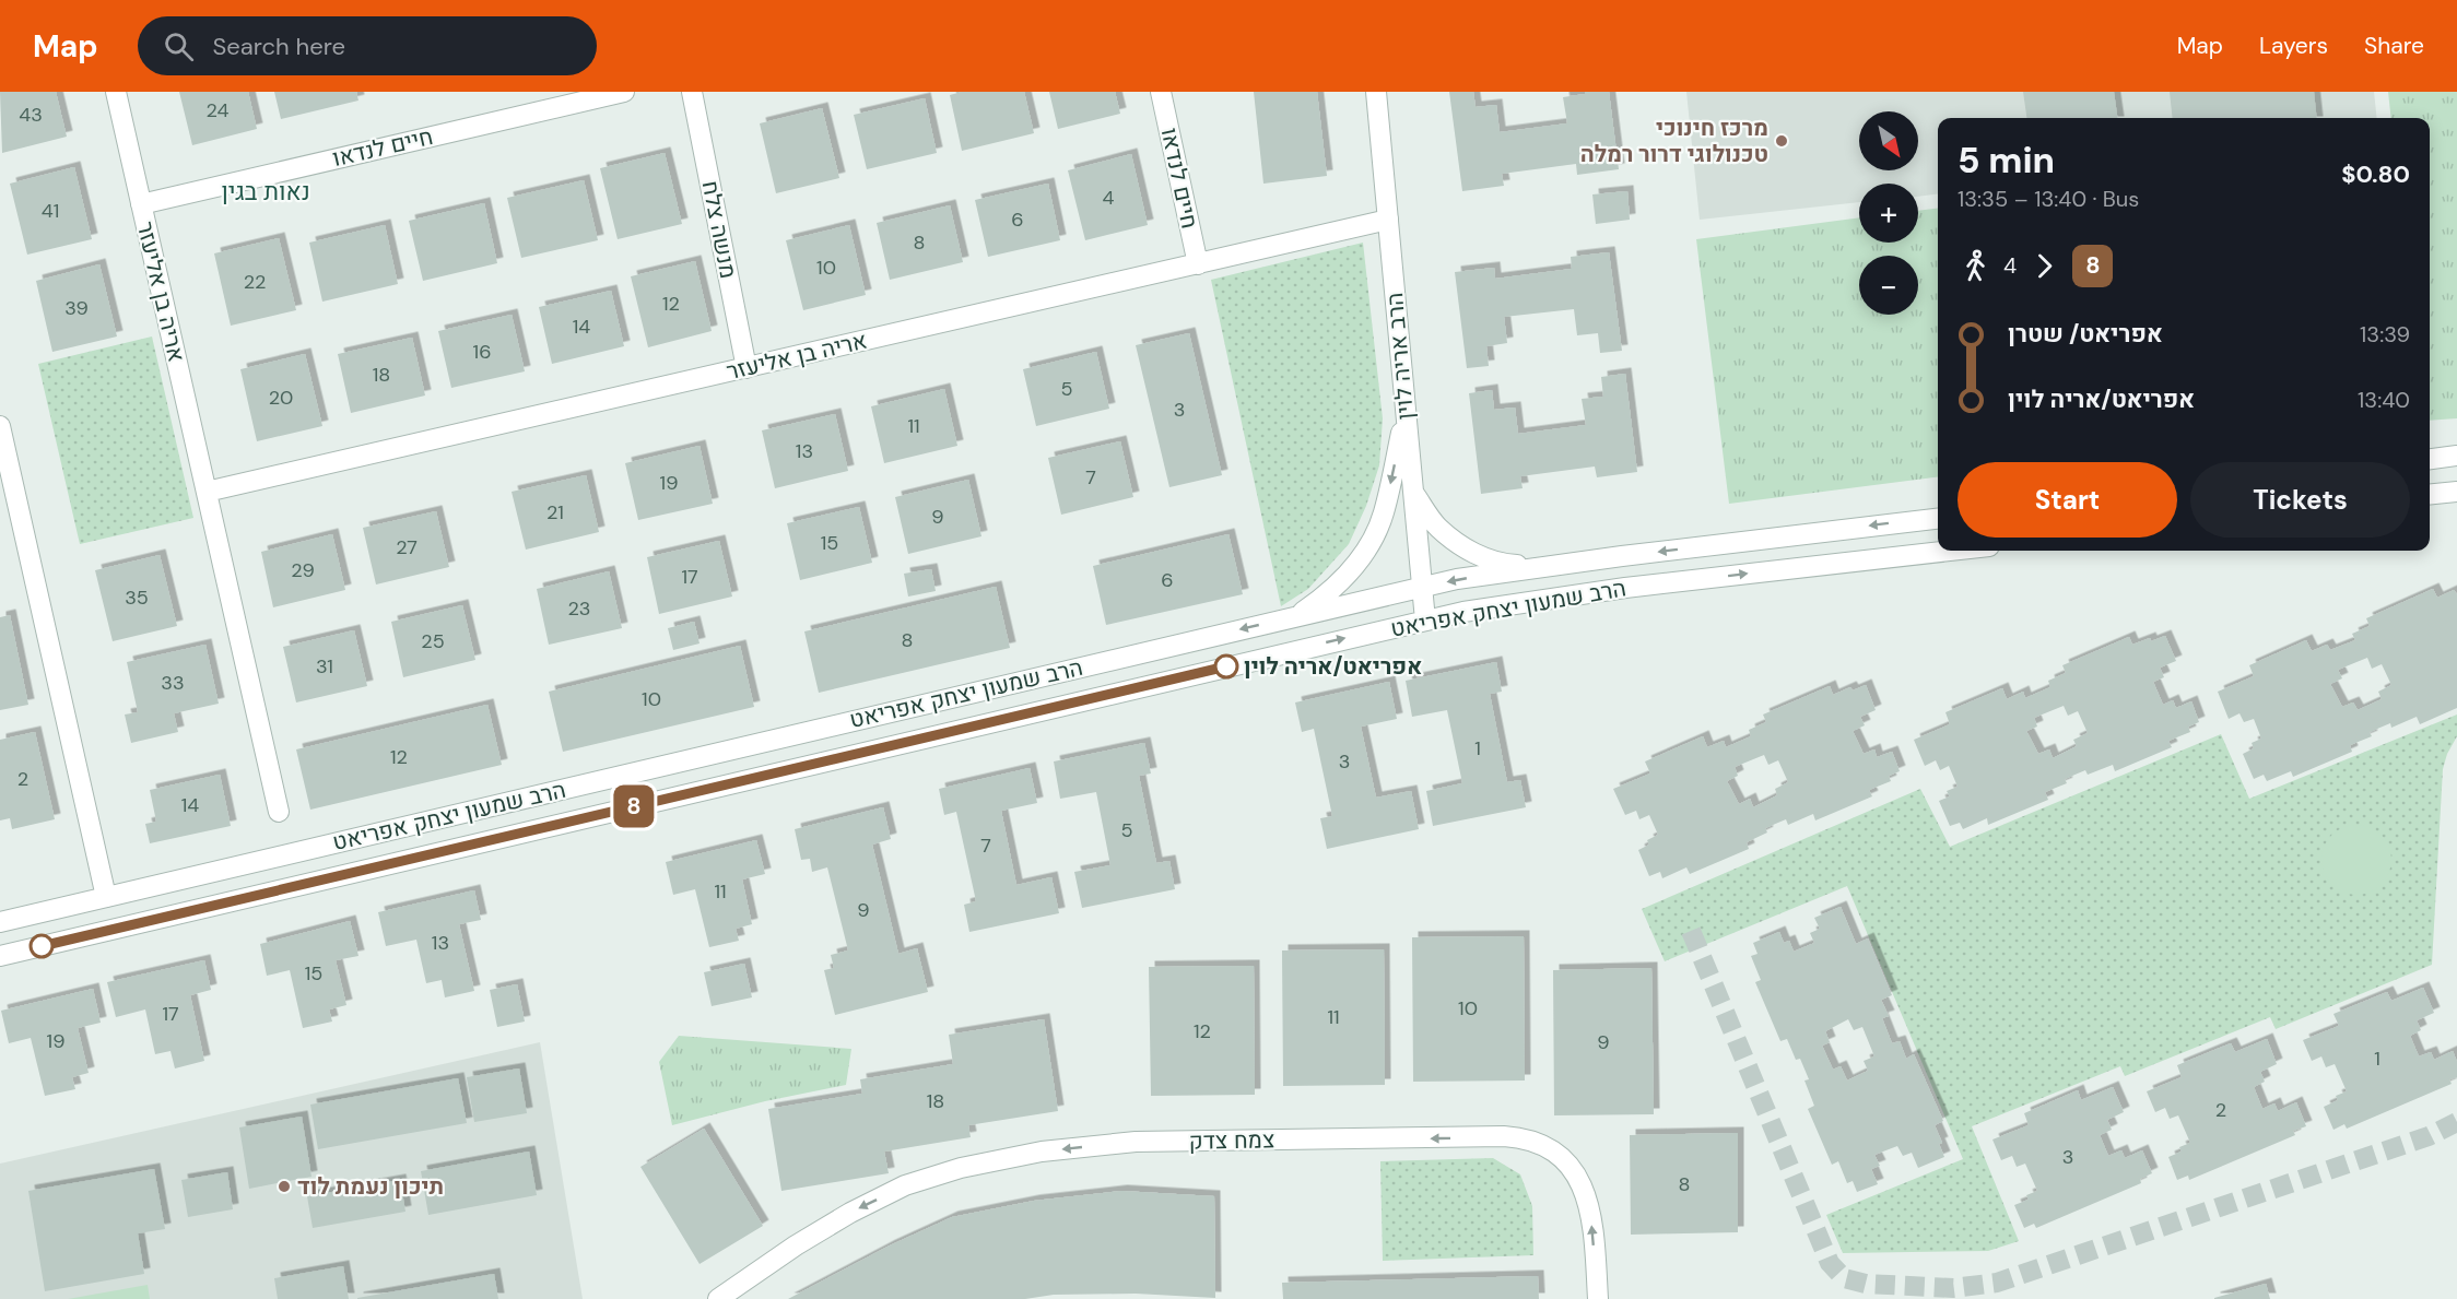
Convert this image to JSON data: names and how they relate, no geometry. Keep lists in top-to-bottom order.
{
  "streets": {
    "street": [
      "חיים לנדאו",
      "מנשה צלח",
      "אריה בן אליעזר",
      "הרב אריה לוין",
      "הרב שמעון יצחק אפריאט",
      "צמח צדק"
    ]
  },
  "crossings": [
    ["חיים לנדאו", "אריה בן אליעזר"],
    ["מנשה צלח", "אריה בן אליעזר"],
    ["אריה בן אליעזר", "הרב אריה לוין"],
    ["הרב אריה לוין", "הרב שמעון יצחק אפריאט"]
  ],
  "one_way": ["צמח צדק"],
  "districts": ["נאות בגין"],
  "places": ["מרכז חינוכי טכנולוגי דרור רמלה", "אפריאט/אריה לוין", "תיכון נעמת לוד"],
  "lines": ["bus line 8"],
  "house_numbers": [
    "24",
    "43",
    "4",
    "41",
    "6",
    "8",
    "10",
    "22",
    "12",
    "39",
    "14",
    "16",
    "18",
    "5",
    "20",
    "3",
    "11",
    "13",
    "7",
    "19",
    "21",
    "9",
    "15",
    "27",
    "29",
    "17",
    "6",
    "35",
    "23",
    "8",
    "25",
    "31",
    "33",
    "10",
    "1",
    "12",
    "3",
    "2",
    "14",
    "5",
    "7",
    "11",
    "9",
    "13",
    "15",
    "10",
    "17",
    "11",
    "12",
    "19",
    "9",
    "1",
    "18",
    "2",
    "3",
    "8"
  ],
  "north": "bottom right",
  "page": {
    "header": "Map",
    "search": "Search here",
    "nav": ["Map", "Layers", "Share"],
    "on_map": "8",
    "map_buttons": ["+", "−"],
    "heading": ["5 min", "13:35 – 13:40 · Bus", "$0.80"],
    "legs": ["4", "8"],
    "list": [
      {
        "name": "אפריאט/ שטרן",
        "value": "13:39"
      },
      {
        "name": "אפריאט/אריה לוין",
        "value": "13:40"
      }
    ],
    "buttons": ["Start", "Tickets"]
  }
}
